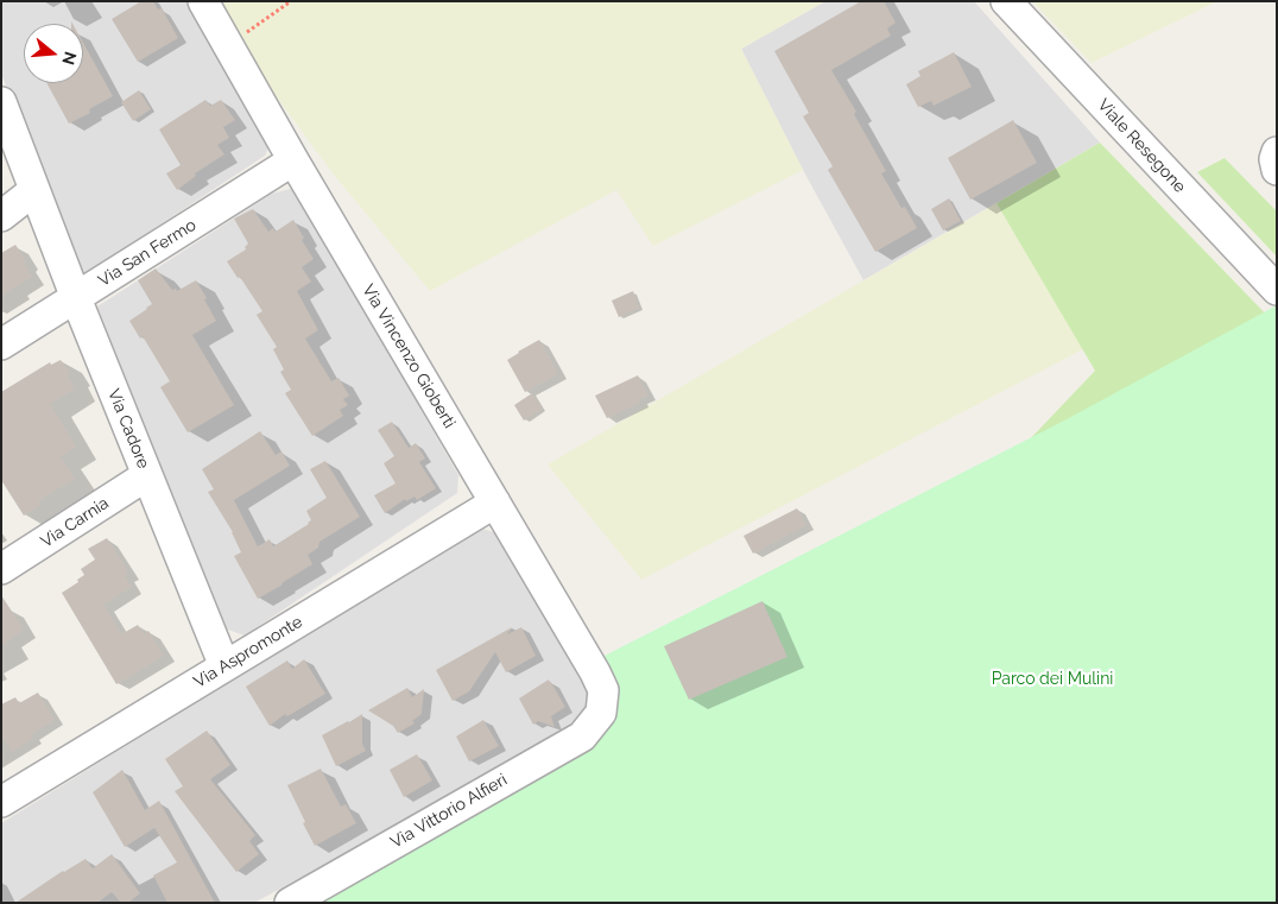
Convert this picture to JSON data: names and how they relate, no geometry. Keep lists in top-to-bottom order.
{
  "streets": {
    "street": [
      "Viale Resegone",
      "Via San Fermo",
      "Via Vincenzo Gioberti",
      "Via Cadore",
      "Via Carnia",
      "Via Aspromonte",
      "Via Vittorio Alfieri"
    ]
  },
  "crossings": [
    ["Via San Fermo", "Via Vincenzo Gioberti"],
    ["Via San Fermo", "Via Cadore"],
    ["Via Vincenzo Gioberti", "Via Aspromonte"],
    ["Via Vincenzo Gioberti", "Via Vittorio Alfieri"],
    ["Via Cadore", "Via Carnia"],
    ["Via Cadore", "Via Aspromonte"]
  ],
  "parks": ["Parco dei Mulini"],
  "north": "right"
}
